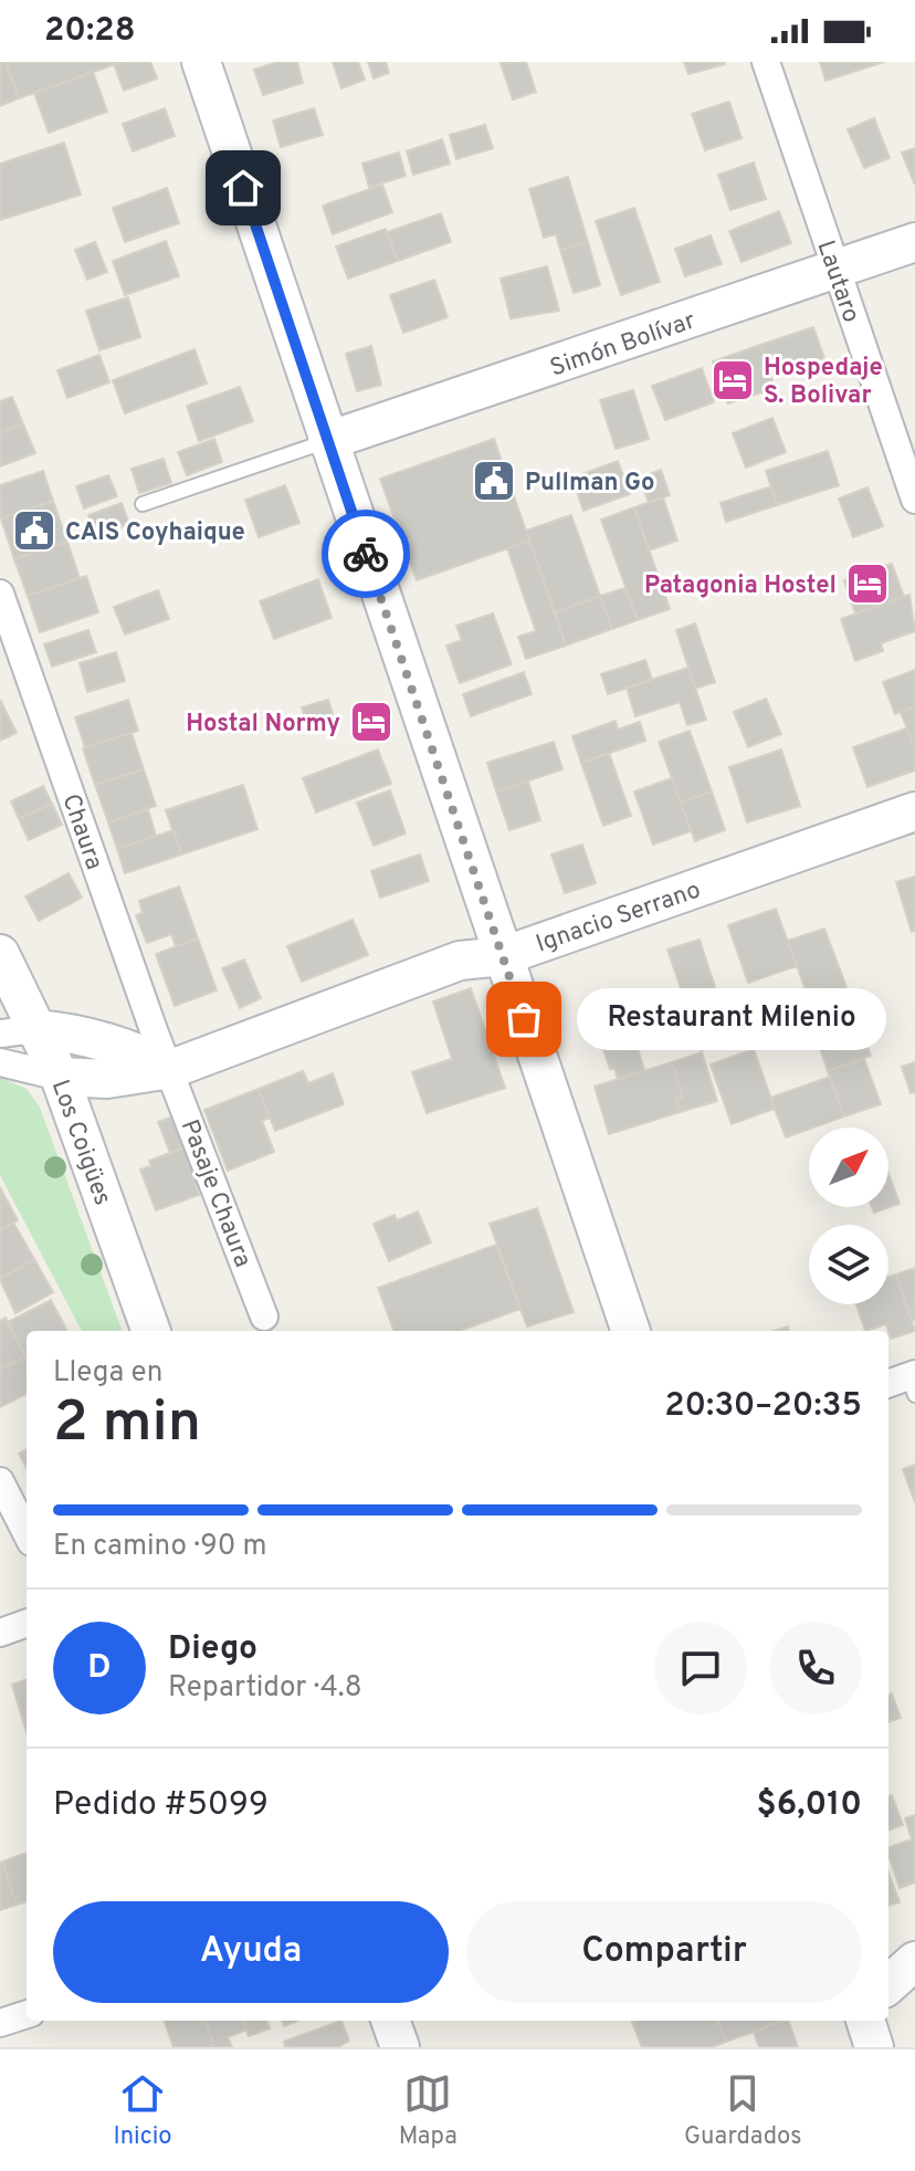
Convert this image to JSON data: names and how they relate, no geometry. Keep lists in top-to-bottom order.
{
  "streets": {
    "main road": ["Simón Bolívar", "Ignacio Serrano", "Los Coigües"],
    "street": ["Lautaro", "Chaura", "Pasaje Chaura"]
  },
  "crossings": [
    ["Lautaro", "Simón Bolívar"],
    ["Chaura", "Ignacio Serrano"],
    ["Chaura", "Pasaje Chaura"],
    ["Ignacio Serrano", "Los Coigües"],
    ["Ignacio Serrano", "Pasaje Chaura"]
  ],
  "places": {
    "hotel": ["Hospedaje S. Bolivar", "Patagonia Hostel", "Hostal Normy"],
    "public building": ["Pullman Go", "CAIS Coyhaique"],
    "other": ["Restaurant Milenio"]
  },
  "north": "top right",
  "page": {
    "status": "20:28",
    "bubble": "Restaurant Milenio",
    "heading": ["2 min", "Llega en", "20:30–20:35"],
    "panel": [
      "Diego",
      "Repartidor · 4.8",
      "Pedido #5099",
      "$6,010"
    ],
    "bar": "En camino · 90 m",
    "round": "D",
    "buttons": ["Ayuda", "Compartir"],
    "tabs": ["Inicio", "Mapa", "Guardados"]
  }
}
